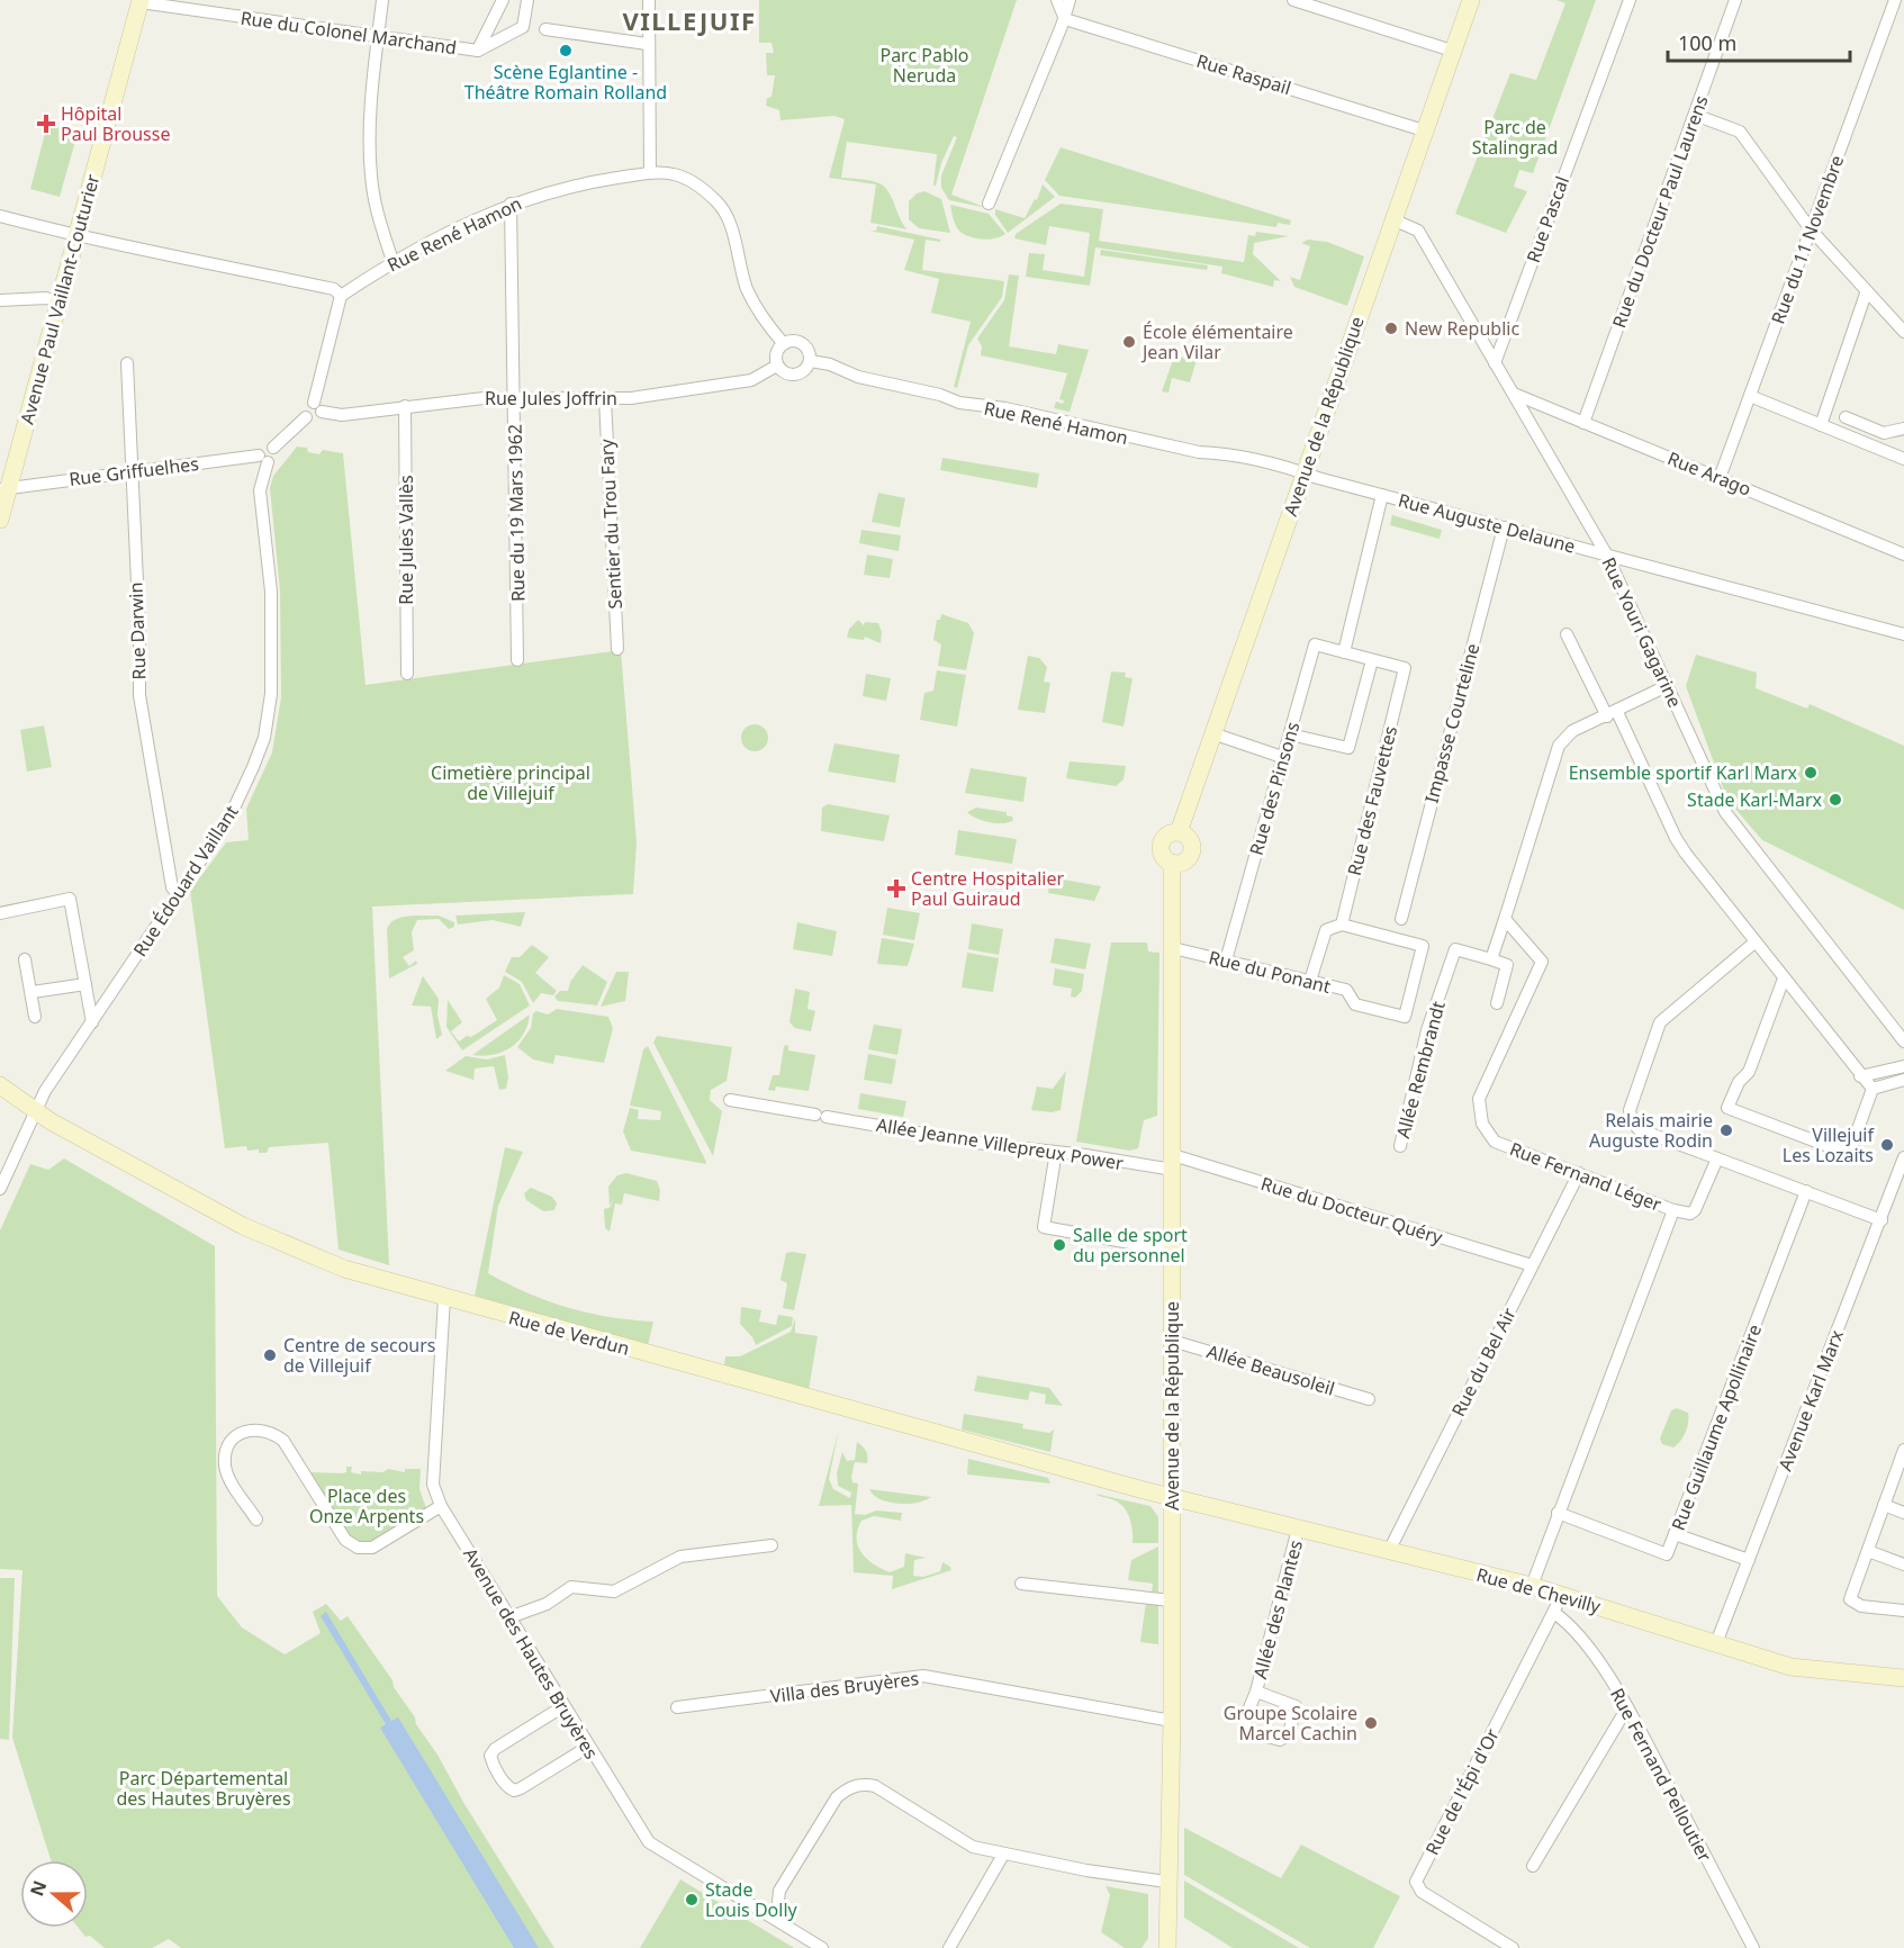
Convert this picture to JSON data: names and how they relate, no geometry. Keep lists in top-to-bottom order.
{
  "streets": {
    "main road": [
      "Avenue Paul Vaillant-Couturier",
      "Avenue de la République",
      "Rue de Verdun",
      "Rue de Chevilly"
    ],
    "street": [
      "Rue du Colonel Marchand",
      "Rue Raspail",
      "Rue du Docteur Paul Laurens",
      "Rue Pascal",
      "Rue René Hamon",
      "Rue du 11 Novembre",
      "Rue Jules Joffrin",
      "Rue Griffuelhes",
      "Rue Arago",
      "Rue du 19 Mars 1962",
      "Rue Auguste Delaune",
      "Sentier du Trou Fary",
      "Rue Jules Vallès",
      "Rue Darwin",
      "Rue Youri Gagarine",
      "Impasse Courteline",
      "Rue des Pinsons",
      "Rue des Fauvettes",
      "Rue Édouard Vaillant",
      "Rue du Ponant",
      "Allée Rembrandt",
      "Allée Jeanne Villepreux Power",
      "Rue Fernand Léger",
      "Rue du Docteur Quéry",
      "Rue du Bel Air",
      "Allée Beausoleil",
      "Avenue Karl Marx",
      "Rue Guillaume Apollinaire",
      "Allée des Plantes",
      "Avenue des Hautes Bruyères",
      "Villa des Bruyères",
      "Rue Fernand Pelloutier",
      "Rue de l'Épi d'Or"
    ]
  },
  "crossings": [
    ["Rue du Colonel Marchand", "Avenue Paul Vaillant-Couturier"],
    ["Rue Raspail", "Avenue de la République"],
    ["Rue du Docteur Paul Laurens", "Rue Arago"],
    ["Rue Pascal", "Rue Youri Gagarine"],
    ["Rue René Hamon", "Rue Jules Joffrin"],
    ["Rue René Hamon", "Avenue de la République"],
    ["Rue René Hamon", "Rue du 19 Mars 1962"],
    ["Rue René Hamon", "Rue Auguste Delaune"],
    ["Rue du 11 Novembre", "Rue Arago"],
    ["Avenue Paul Vaillant-Couturier", "Rue Griffuelhes"],
    ["Rue Jules Joffrin", "Rue du 19 Mars 1962"],
    ["Rue Jules Joffrin", "Sentier du Trou Fary"],
    ["Rue Jules Joffrin", "Rue Jules Vallès"],
    ["Avenue de la République", "Rue Auguste Delaune"],
    ["Avenue de la République", "Rue Youri Gagarine"],
    ["Avenue de la République", "Rue du Ponant"],
    ["Avenue de la République", "Allée Jeanne Villepreux Power"],
    ["Avenue de la République", "Rue du Docteur Quéry"],
    ["Avenue de la République", "Rue de Verdun"],
    ["Avenue de la République", "Allée Beausoleil"],
    ["Avenue de la République", "Rue de Chevilly"],
    ["Avenue de la République", "Villa des Bruyères"],
    ["Rue Griffuelhes", "Rue Darwin"],
    ["Rue Griffuelhes", "Rue Édouard Vaillant"],
    ["Rue Arago", "Rue Youri Gagarine"],
    ["Rue Auguste Delaune", "Rue Youri Gagarine"],
    ["Rue Auguste Delaune", "Impasse Courteline"],
    ["Rue Darwin", "Rue Édouard Vaillant"],
    ["Rue des Pinsons", "Rue des Fauvettes"],
    ["Rue des Pinsons", "Rue du Ponant"],
    ["Rue des Fauvettes", "Rue du Ponant"],
    ["Rue Édouard Vaillant", "Rue de Verdun"],
    ["Allée Jeanne Villepreux Power", "Rue du Docteur Quéry"],
    ["Rue Fernand Léger", "Rue du Bel Air"],
    ["Rue Fernand Léger", "Rue Guillaume Apollinaire"],
    ["Rue Fernand Léger", "Rue de Chevilly"],
    ["Rue du Docteur Quéry", "Rue du Bel Air"],
    ["Rue de Verdun", "Rue de Chevilly"],
    ["Rue de Verdun", "Avenue des Hautes Bruyères"],
    ["Rue du Bel Air", "Rue de Chevilly"],
    ["Avenue Karl Marx", "Rue de Chevilly"],
    ["Rue de Chevilly", "Allée des Plantes"],
    ["Rue de Chevilly", "Rue de l'Épi d'Or"],
    ["Rue Fernand Pelloutier", "Rue de l'Épi d'Or"]
  ],
  "districts": ["VILLEJUIF"],
  "parks": [
    "Parc Pablo Neruda",
    "Parc de Stalingrad",
    "Cimetière principal de Villejuif",
    "Place des Onze Arpents",
    "Parc Départemental des Hautes Bruyères"
  ],
  "places": {
    "other": [
      "Scène Eglantine - Théâtre Romain Rolland",
      "New Republic",
      "École élémentaire Jean Vilar",
      "Ensemble sportif Karl Marx",
      "Stade Karl-Marx",
      "Relais mairie Auguste Rodin",
      "Villejuif Les Lozaits",
      "Salle de sport du personnel",
      "Centre de secours de Villejuif",
      "Groupe Scolaire Marcel Cachin",
      "Stade Louis Dolly"
    ],
    "health": ["Hôpital Paul Brousse", "Centre Hospitalier Paul Guiraud"]
  },
  "scale_bar": "100 m",
  "north": "left"
}
